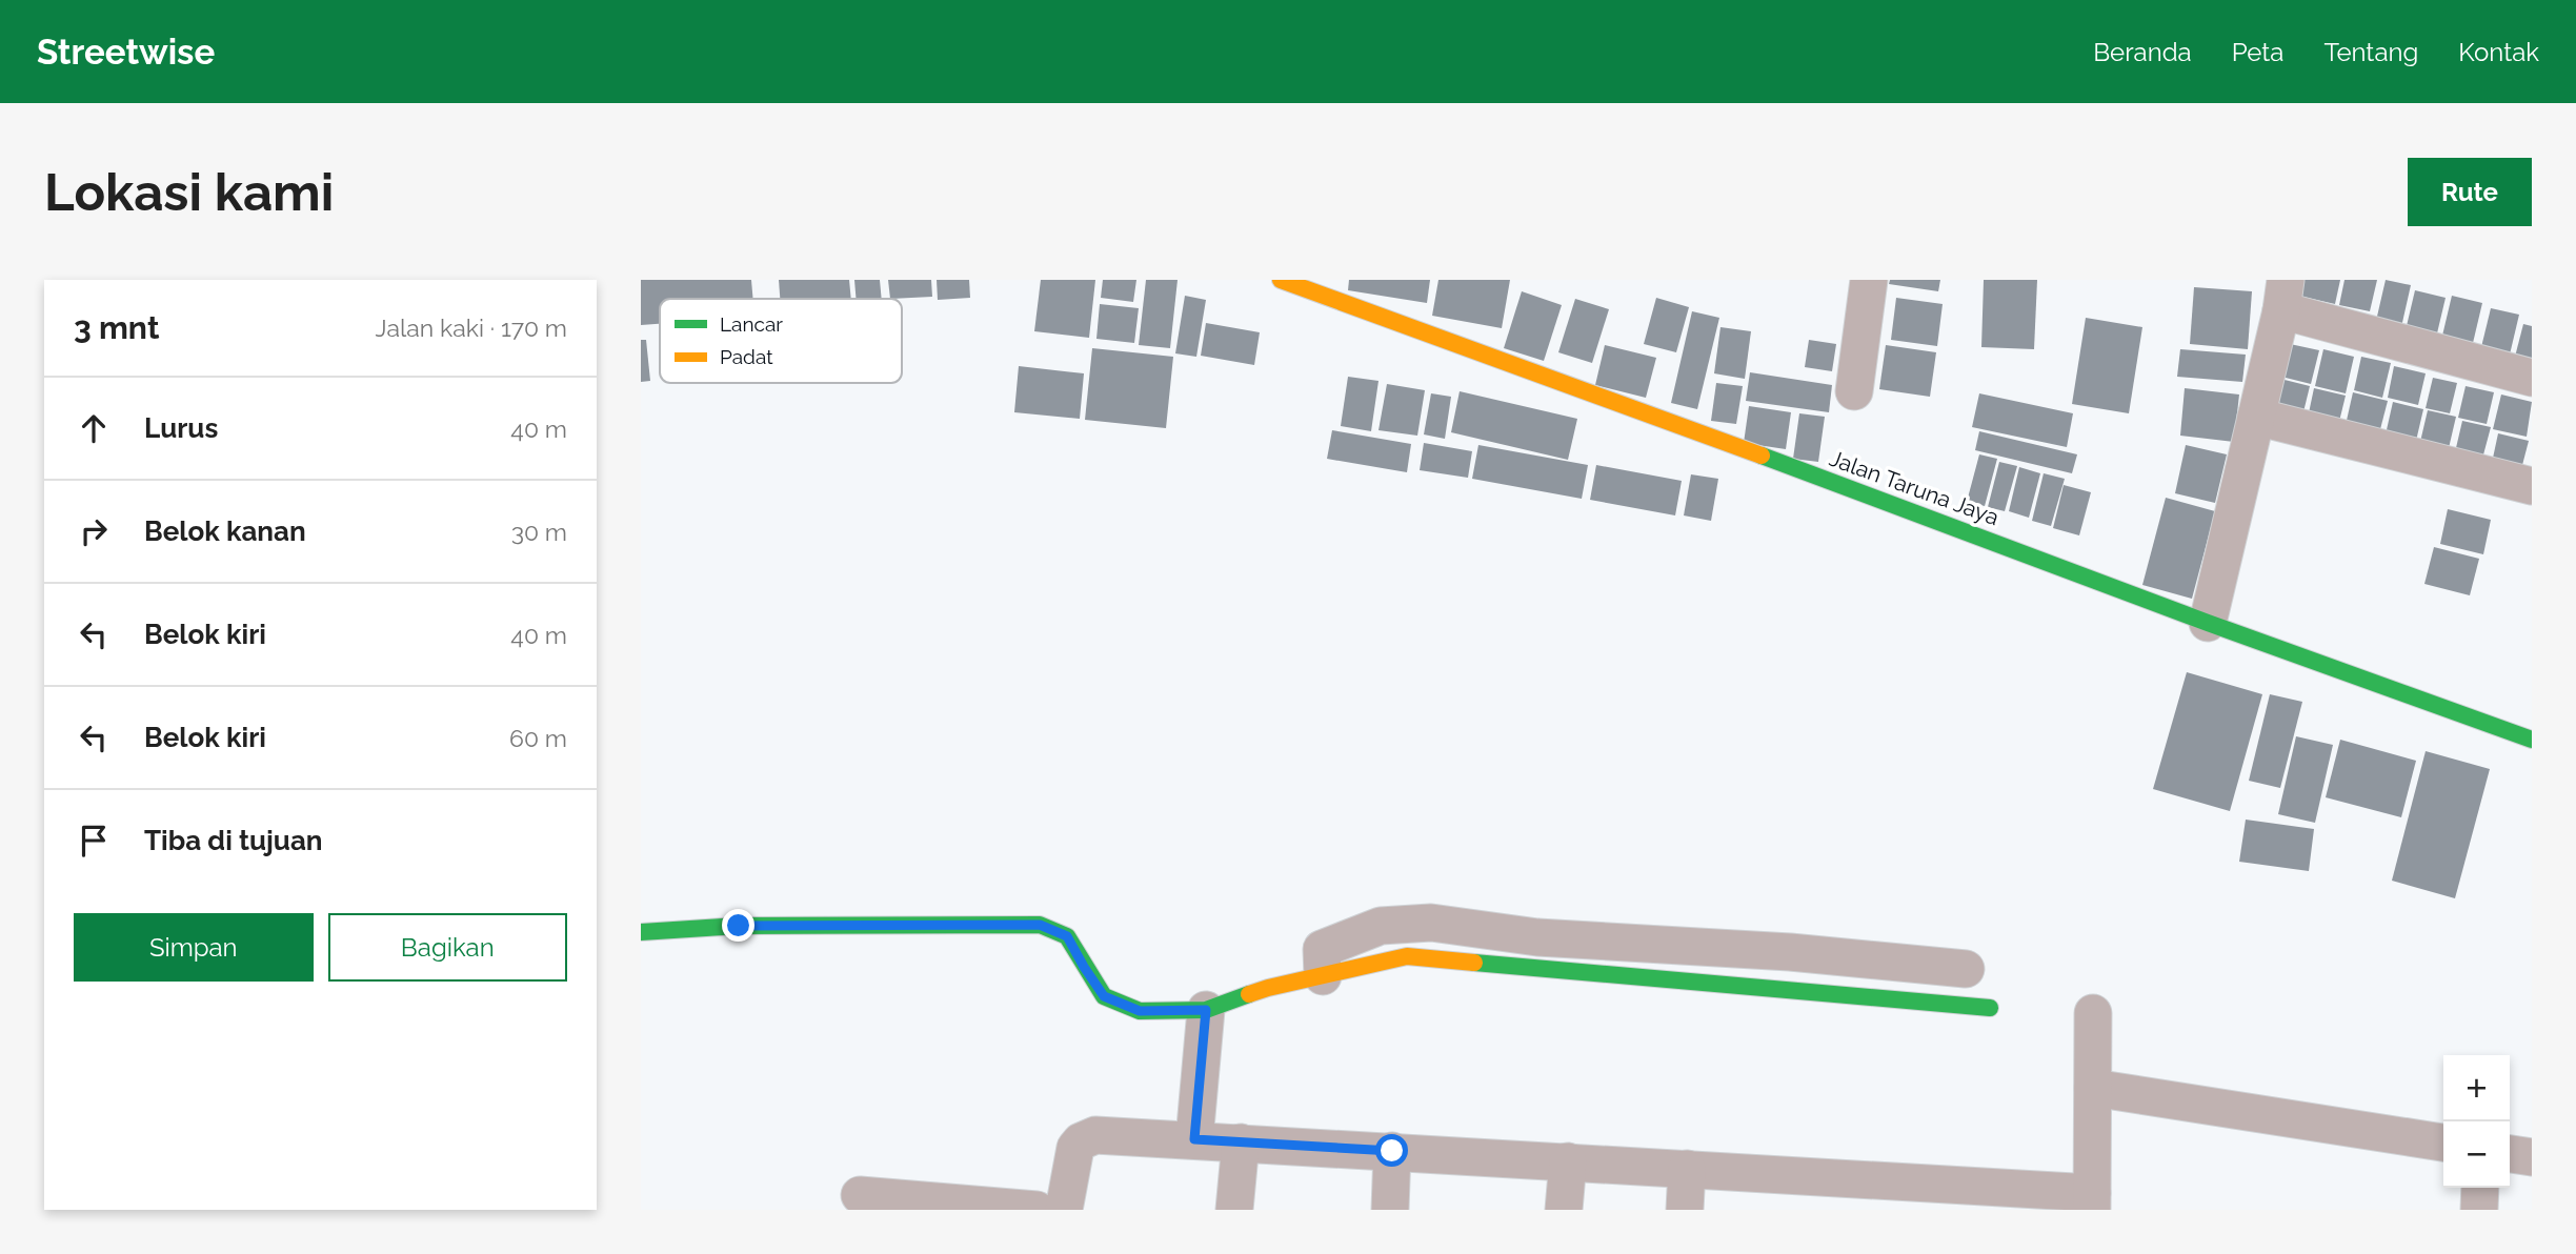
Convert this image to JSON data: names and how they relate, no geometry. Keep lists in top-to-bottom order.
{
  "streets": {
    "street": ["Jalan Taruna Jaya"]
  },
  "legend": ["Lancar", "Padat"],
  "page": {
    "header": "Streetwise",
    "nav": [
      "Beranda",
      "Peta",
      "Tentang",
      "Kontak"
    ],
    "buttons": [
      "Rute",
      ["Simpan", "Bagikan"]
    ],
    "title": "Lokasi kami",
    "heading": ["3 mnt", "Jalan kaki · 170 m"],
    "list": [
      ["Lurus", "40 m"],
      ["Belok kanan", "30 m"],
      ["Belok kiri", "40 m"],
      ["Belok kiri", "60 m"],
      "Tiba di tujuan"
    ],
    "map_buttons": ["+", "−"]
  }
}
